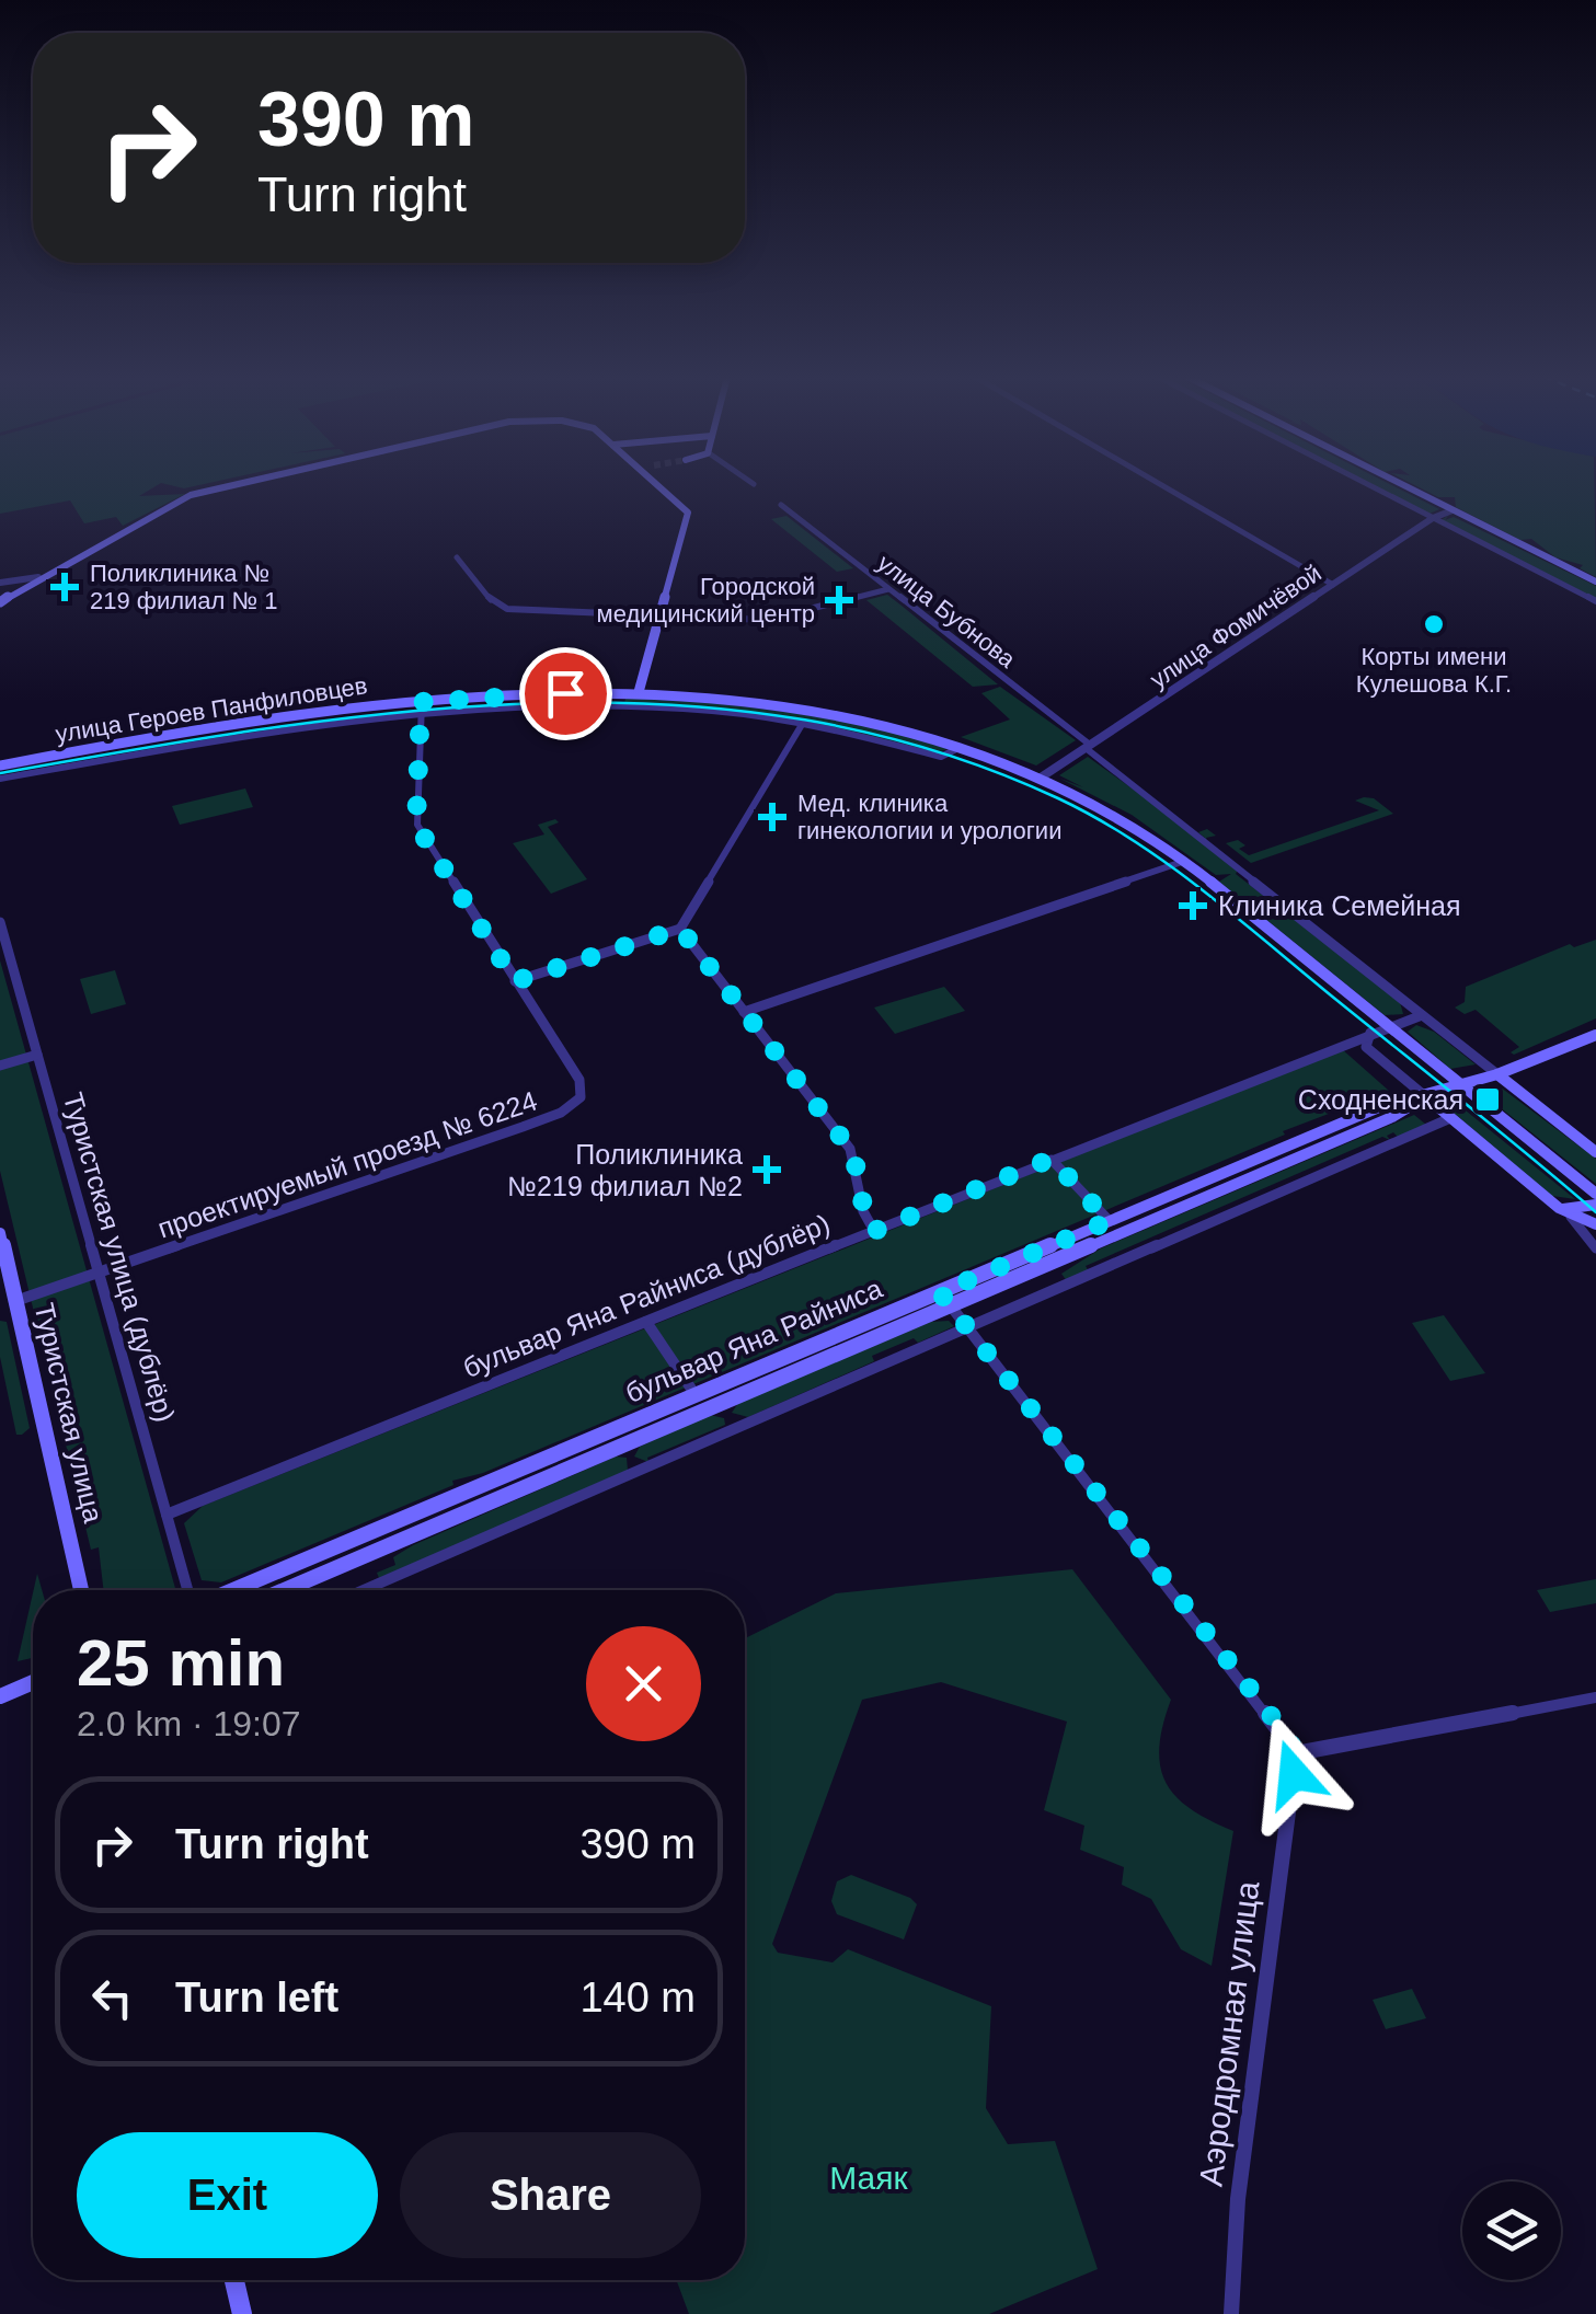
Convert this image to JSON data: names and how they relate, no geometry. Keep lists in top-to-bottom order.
{
  "streets": {
    "main road": ["улица Героев Панфиловцев", "бульвар Яна Райниса", "Туристская улица"],
    "street": [
      "улица Бубнова",
      "улица Фомичёвой",
      "проектируемый проезд № 6224",
      "Туристская улица (дублёр)",
      "бульвар Яна Райниса (дублёр)",
      "Аэродромная улица"
    ]
  },
  "crossings": [
    ["улица Бубнова", "улица Фомичёвой"],
    ["улица Бубнова", "бульвар Яна Райниса (дублёр)"],
    ["улица Фомичёвой", "улица Героев Панфиловцев"],
    ["улица Героев Панфиловцев", "проектируемый проезд № 6224"],
    ["улица Героев Панфиловцев", "бульвар Яна Райниса (дублёр)"],
    ["проектируемый проезд № 6224", "Туристская улица (дублёр)"],
    ["проектируемый проезд № 6224", "Туристская улица"],
    ["Туристская улица (дублёр)", "бульвар Яна Райниса (дублёр)"]
  ],
  "parks": ["Маяк"],
  "places": {
    "health": [
      "Поликлиника № 219 филиал № 1",
      "Городской медицинский центр",
      "Мед. клиника гинекологии и урологии",
      "Клиника Семейная",
      "Поликлиника №219 филиал №2"
    ],
    "other": ["Корты имени Кулешова К.Г."],
    "transit": ["Сходненская"]
  },
  "page": {
    "turn": ["390 m", "Turn right"],
    "heading": ["25 min", "2.0 km · 19:07"],
    "list": [
      {
        "name": "Turn right",
        "value": "390 m"
      },
      {
        "name": "Turn left",
        "value": "140 m"
      }
    ],
    "buttons": ["Exit", "Share"]
  }
}
